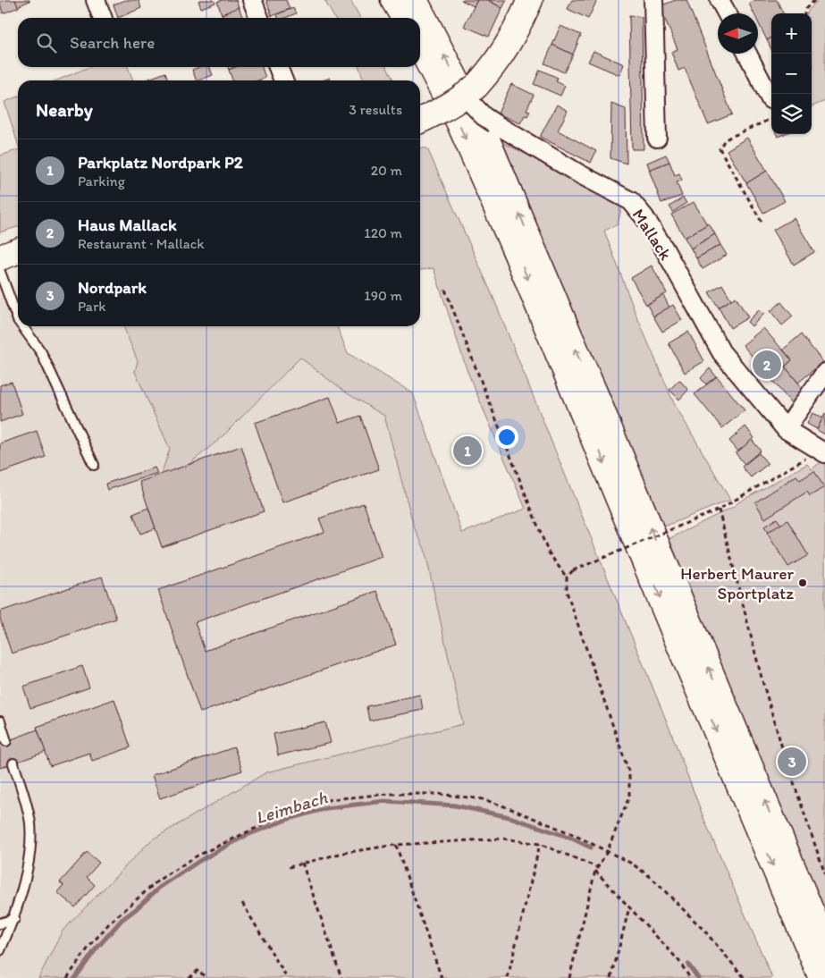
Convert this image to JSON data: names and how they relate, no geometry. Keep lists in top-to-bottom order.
{
  "streets": {
    "street": ["Mallack"]
  },
  "water": ["Leimbach"],
  "places": ["Herbert Maurer Sportplatz"],
  "north": "left",
  "page": {
    "map_buttons": ["+", "−"],
    "search": "Search here",
    "heading": ["Nearby", "3 results"],
    "list": [
      {
        "mark": "1",
        "name": "Parkplatz Nordpark P2",
        "note": "Parking",
        "value": "20 m"
      },
      {
        "mark": "2",
        "name": "Haus Mallack",
        "note": "Restaurant · Mallack",
        "value": "120 m"
      },
      {
        "mark": "3",
        "name": "Nordpark",
        "note": "Park",
        "value": "190 m"
      }
    ],
    "pins": ["2", "1", "3"]
  }
}
